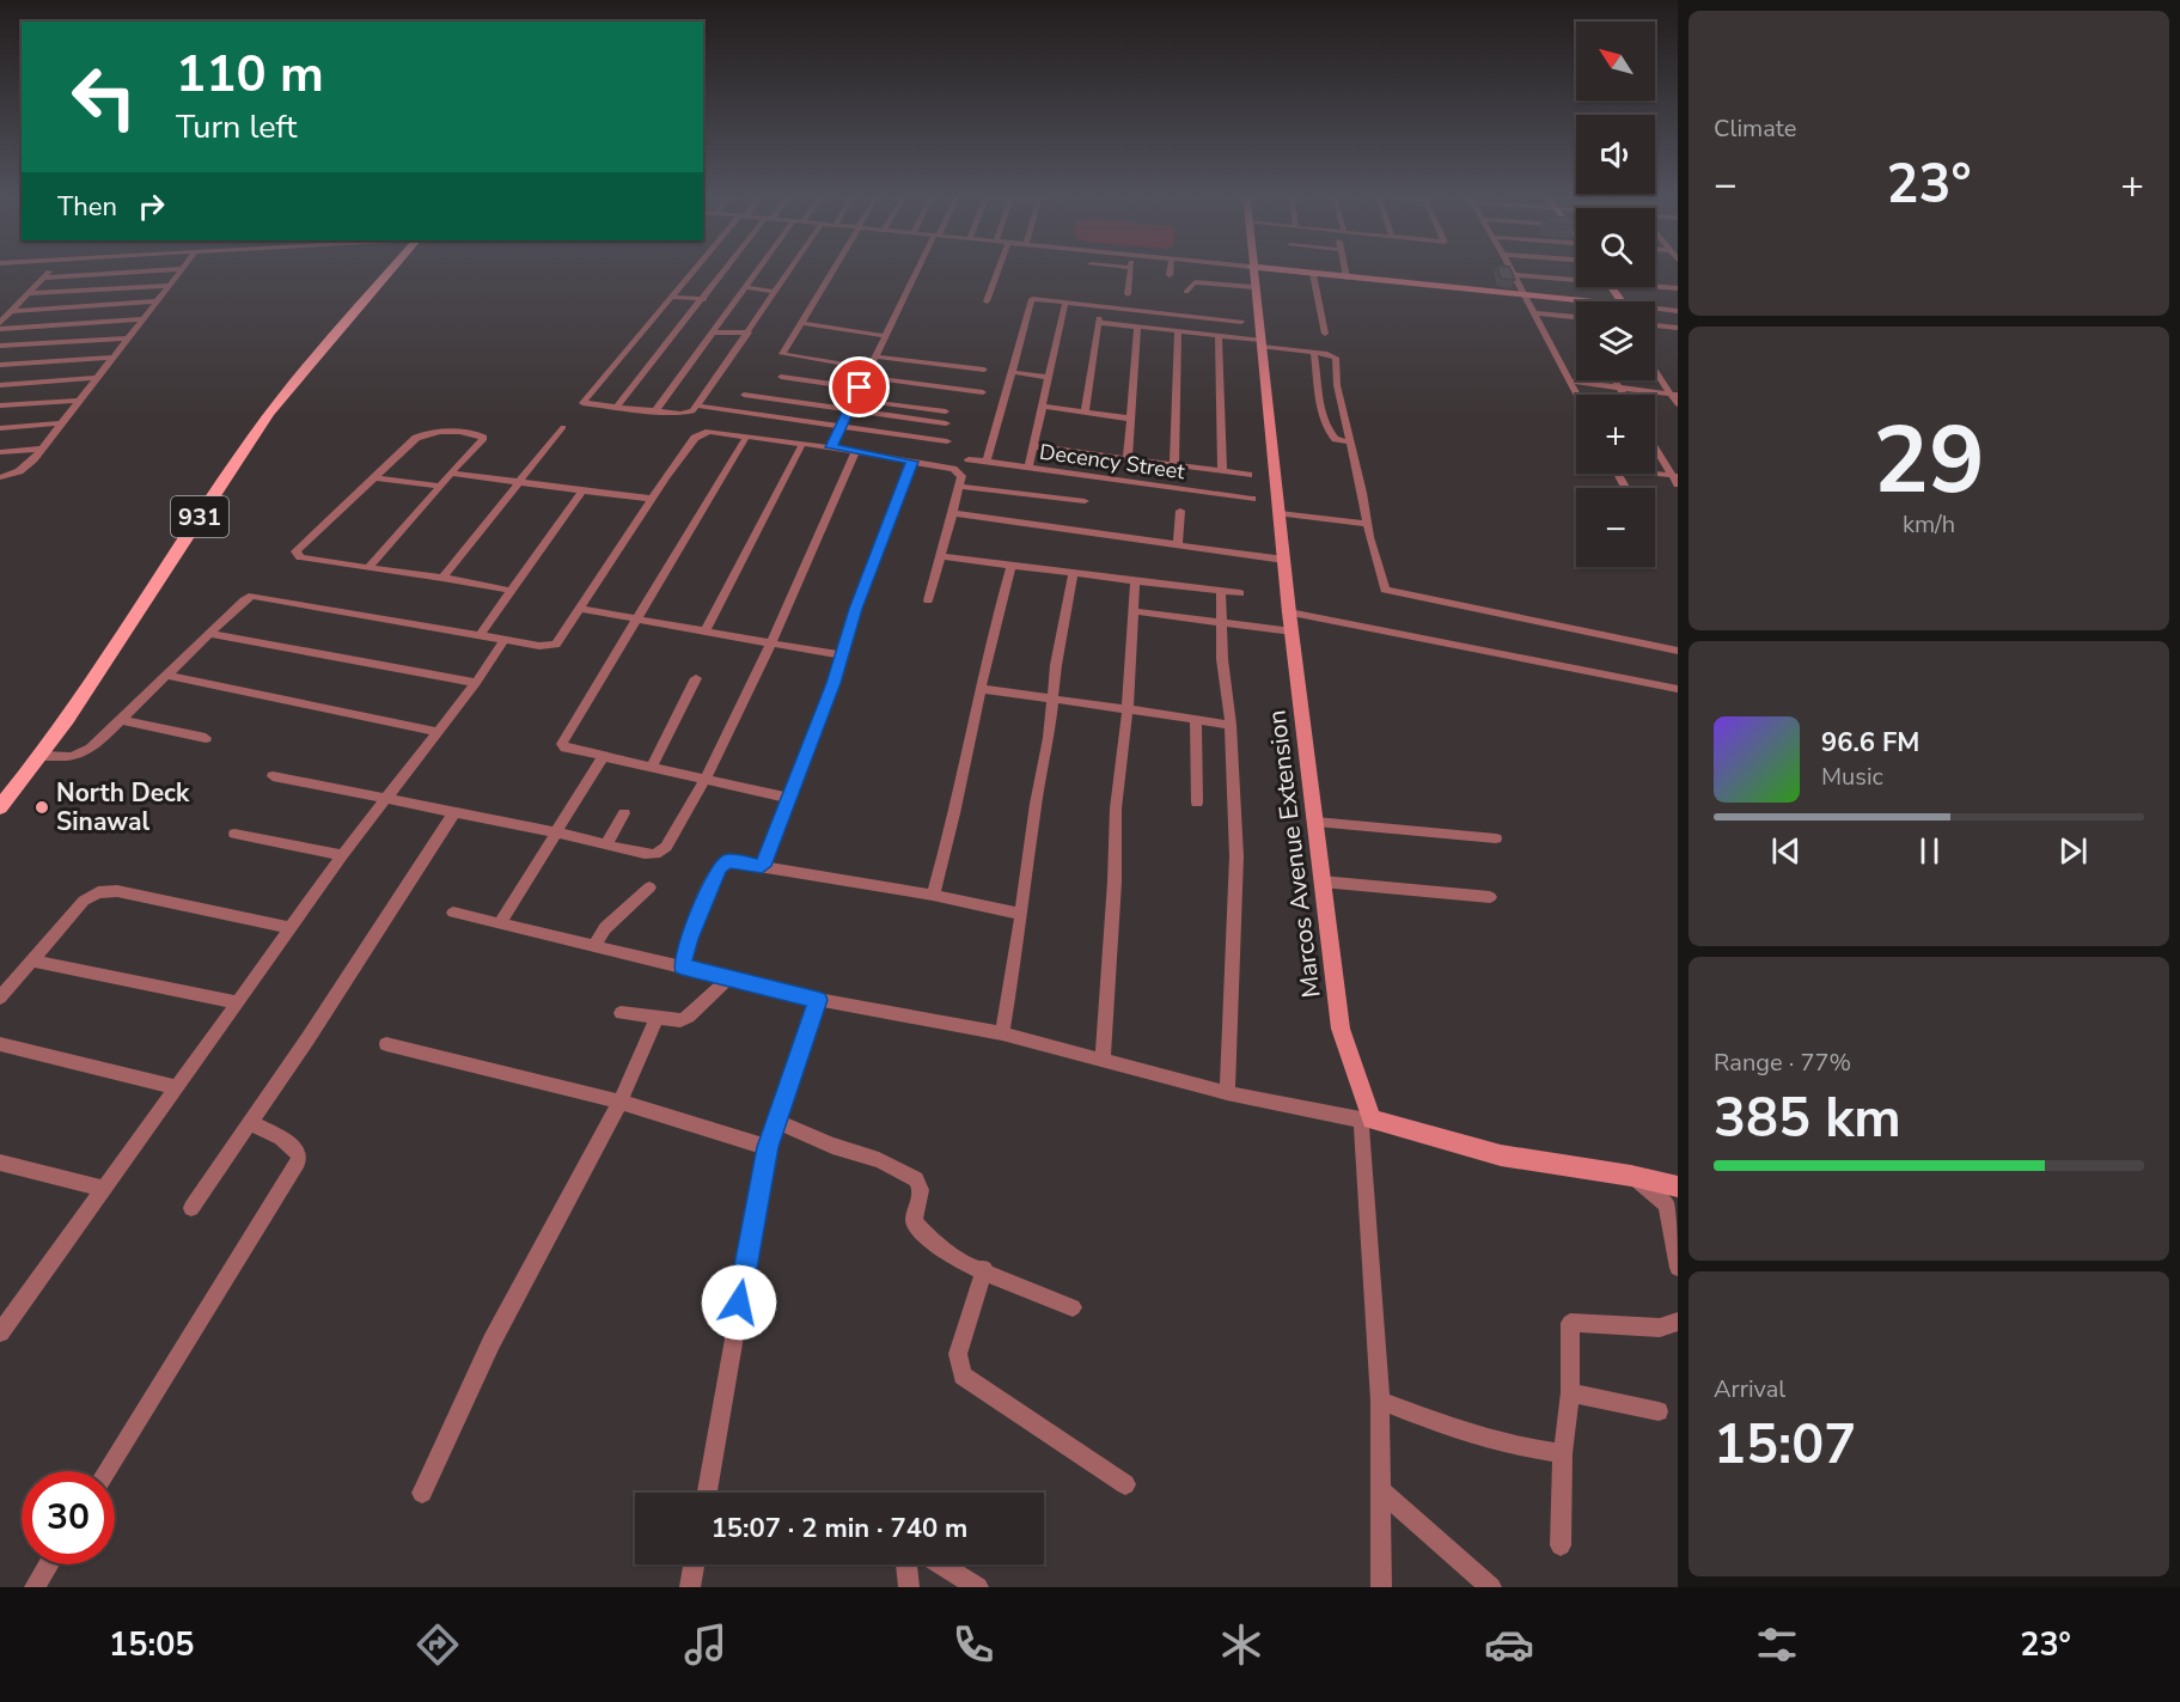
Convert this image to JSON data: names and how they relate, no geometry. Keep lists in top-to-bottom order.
{
  "streets": {
    "main road": ["931"],
    "street": ["Decency Street", "Marcos Avenue Extension"]
  },
  "places": ["North Deck Sinawal"],
  "north": "top left",
  "page": {
    "tile": [
      "Climate",
      ["29", "km/h"],
      ["Range · 77%", "385 km"],
      ["Arrival", "15:07"]
    ],
    "map_buttons": ["+", "−"],
    "turn": ["110 m", "Turn left"],
    "heat": ["−", "23°", "+"],
    "then": "Then",
    "song": ["96.6 FM", "Music"],
    "limit": "30",
    "trip": "15:07 · 2 min · 740 m",
    "tabs": ["15:05", "23°"]
  }
}
